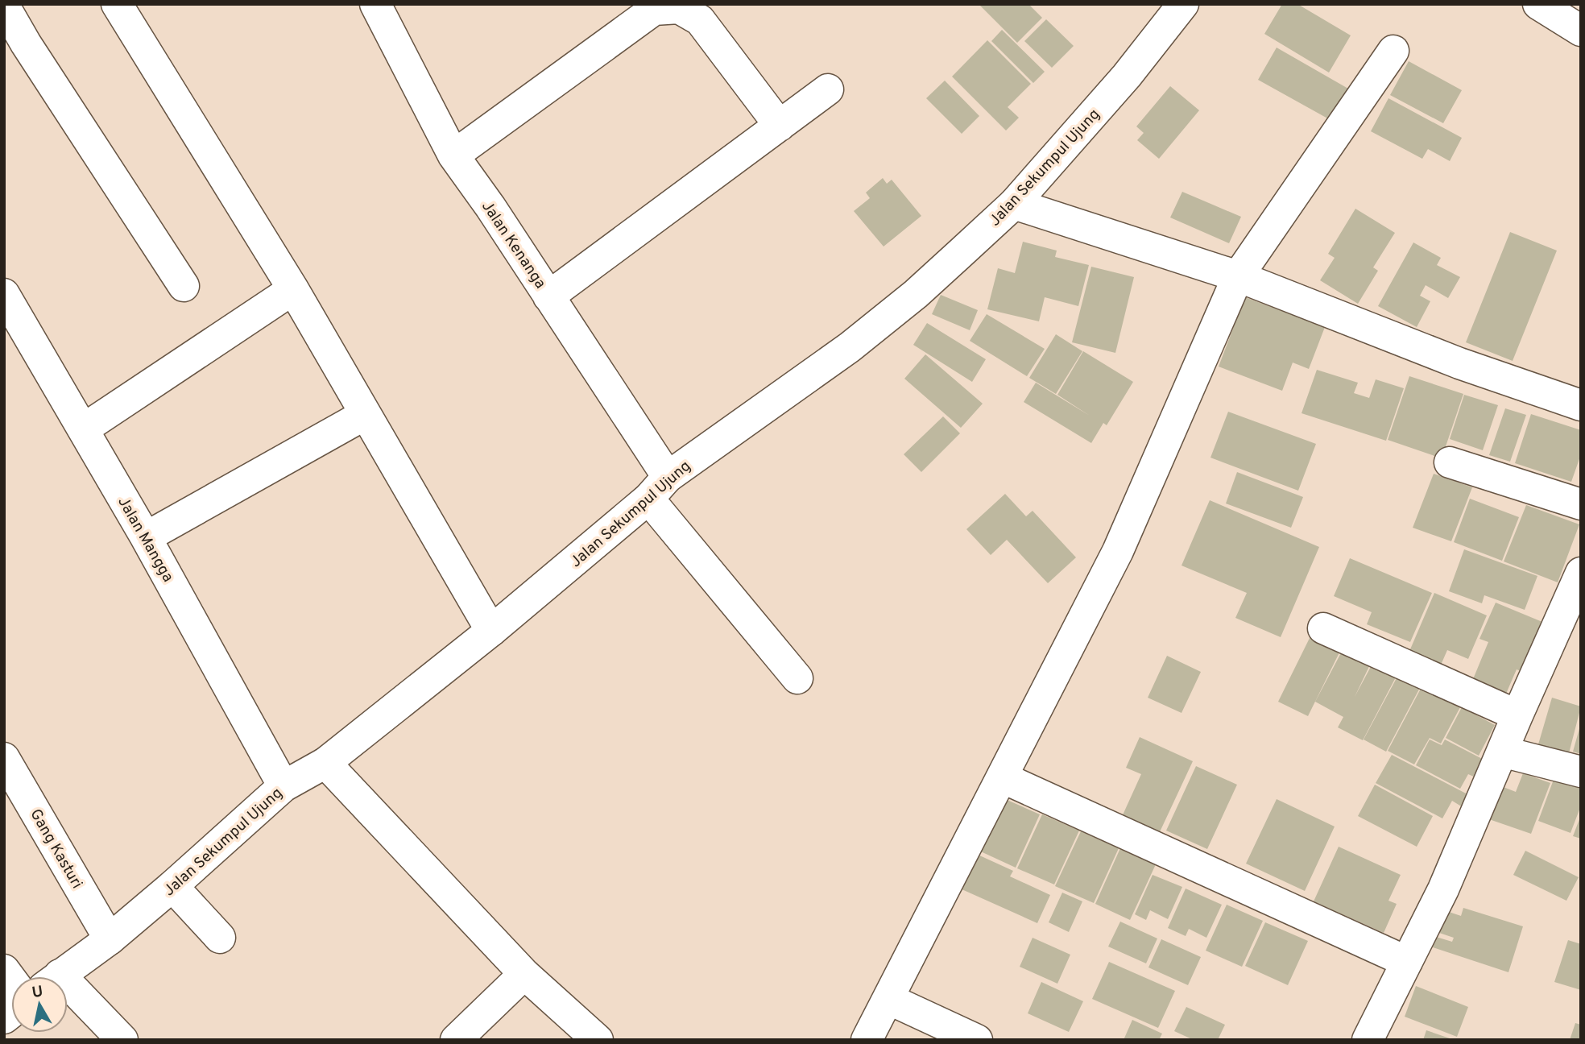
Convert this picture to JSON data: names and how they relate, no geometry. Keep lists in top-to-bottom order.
{
  "streets": {
    "street": [
      "Jalan Sekumpul Ujung",
      "Jalan Kenanga",
      "Jalan Mangga",
      "Gang Kasturi"
    ]
  },
  "crossings": [
    ["Jalan Sekumpul Ujung", "Jalan Kenanga"],
    ["Jalan Sekumpul Ujung", "Jalan Mangga"],
    ["Jalan Sekumpul Ujung", "Gang Kasturi"]
  ],
  "north": "top"
}
